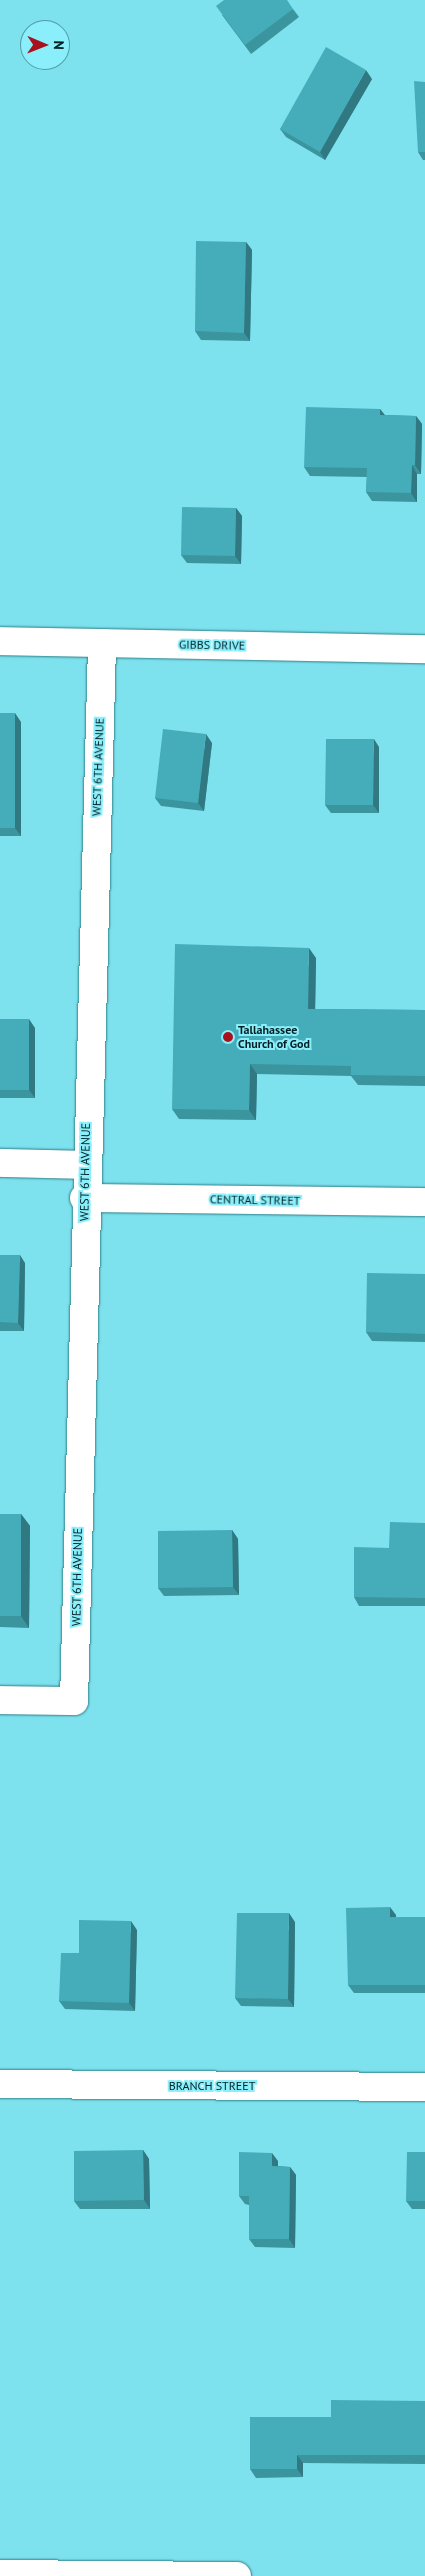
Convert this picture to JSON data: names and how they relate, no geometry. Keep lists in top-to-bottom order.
{
  "streets": {
    "street": [
      "GIBBS DRIVE",
      "WEST 6TH AVENUE",
      "CENTRAL STREET",
      "BRANCH STREET"
    ]
  },
  "crossings": [
    ["GIBBS DRIVE", "WEST 6TH AVENUE"],
    ["WEST 6TH AVENUE", "CENTRAL STREET"]
  ],
  "places": ["Tallahassee Church of God"],
  "north": "right"
}
